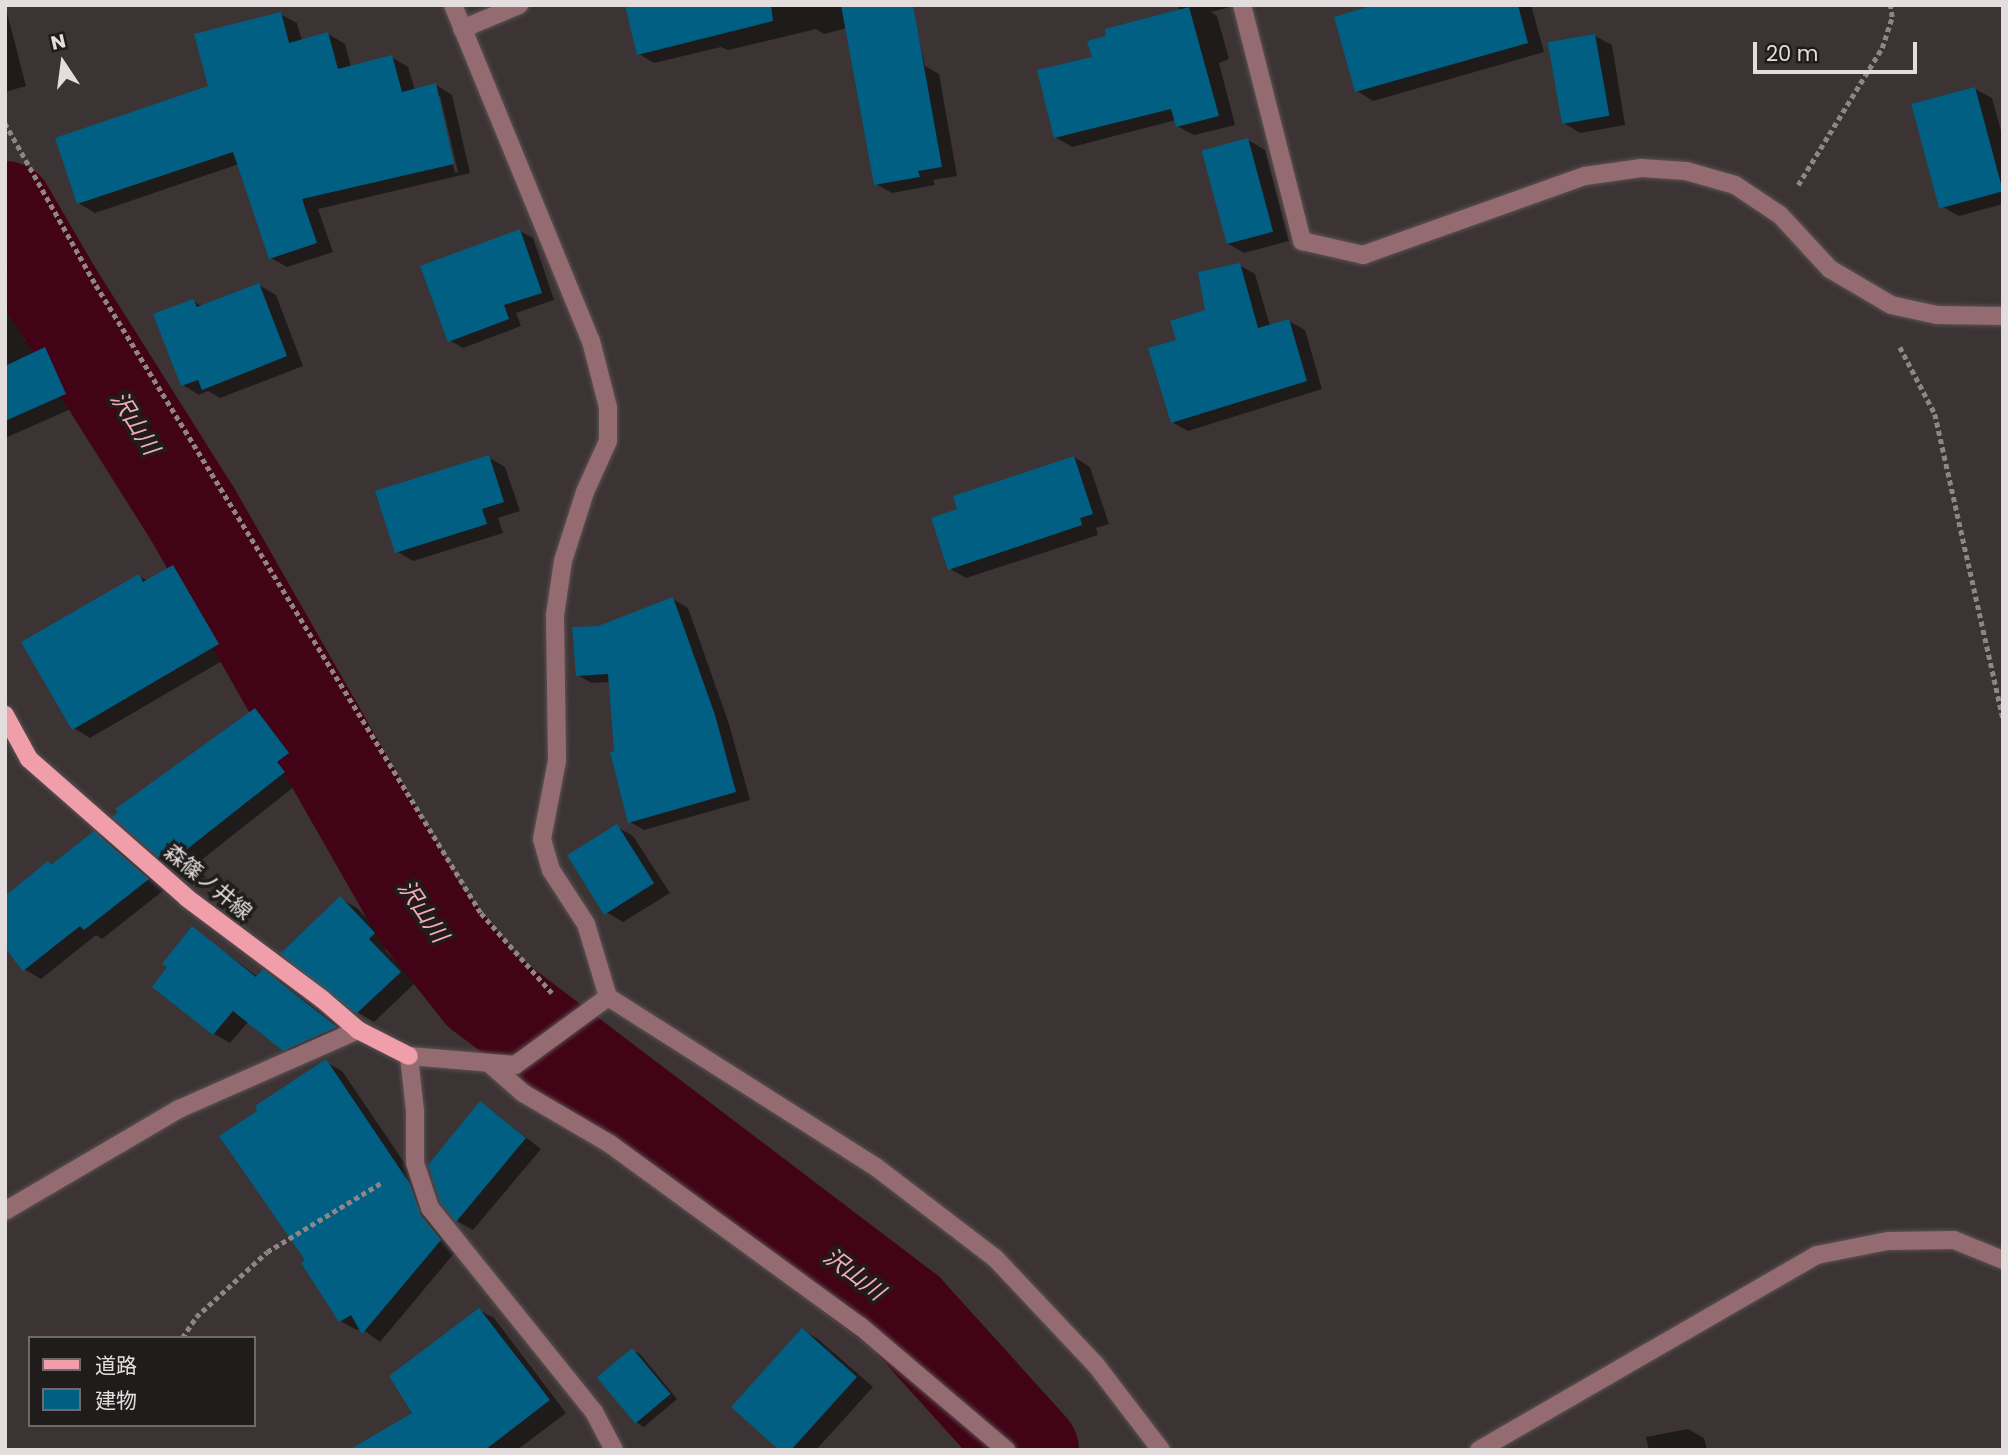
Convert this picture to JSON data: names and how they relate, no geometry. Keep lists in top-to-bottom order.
{
  "streets": {
    "main road": ["森篠ノ井線"]
  },
  "water": ["沢山川"],
  "legend": ["道路", "建物"],
  "scale_bar": "20 m",
  "north": "top"
}
